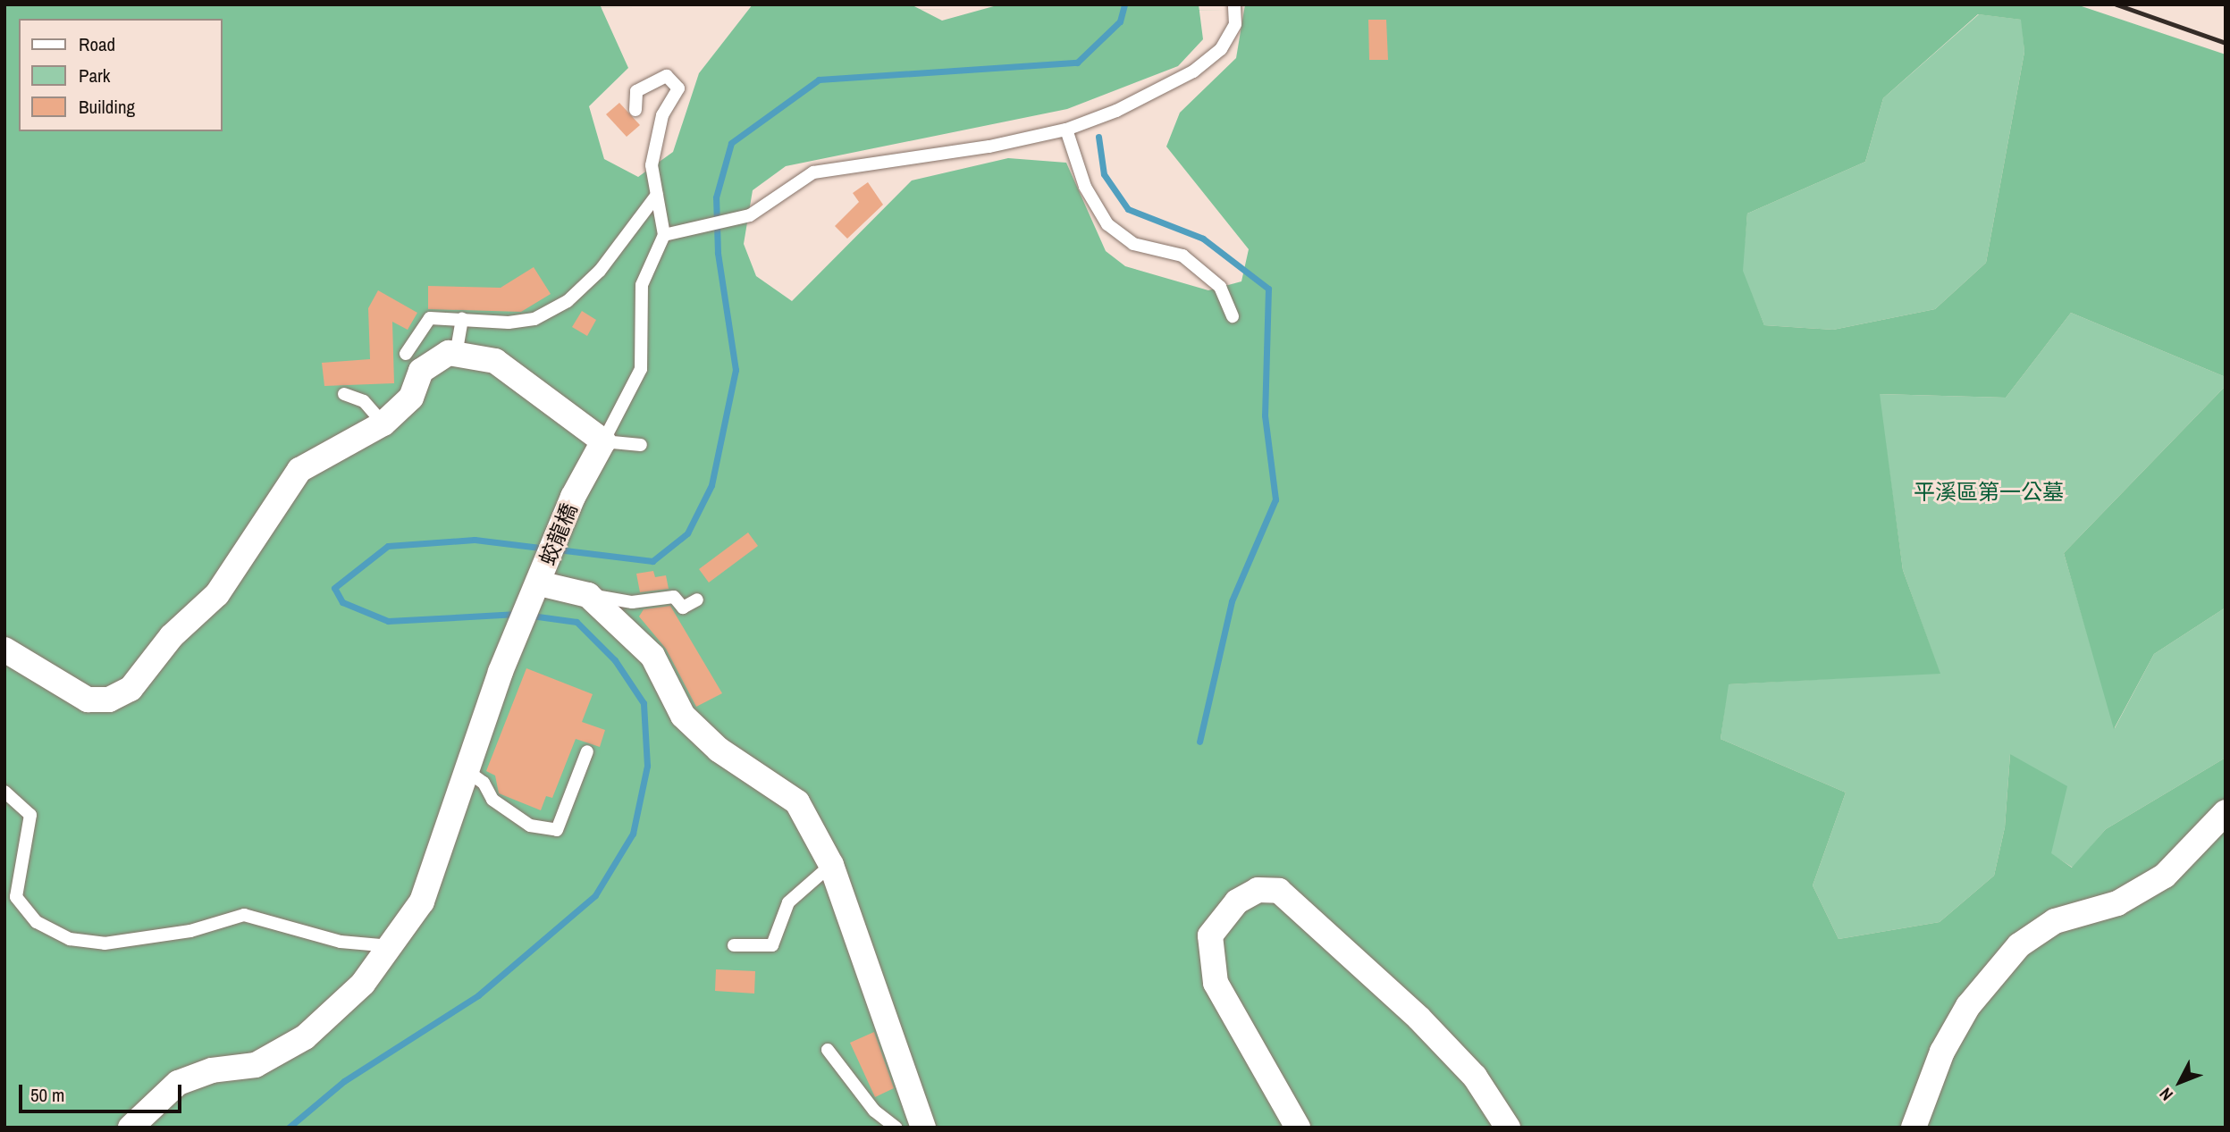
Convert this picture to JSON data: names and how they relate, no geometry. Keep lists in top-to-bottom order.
{
  "streets": {
    "street": ["蛟龍橋"]
  },
  "parks": ["平溪區第一公墓"],
  "legend": ["Road", "Park", "Building"],
  "scale_bar": "50 m",
  "north": "bottom left"
}
